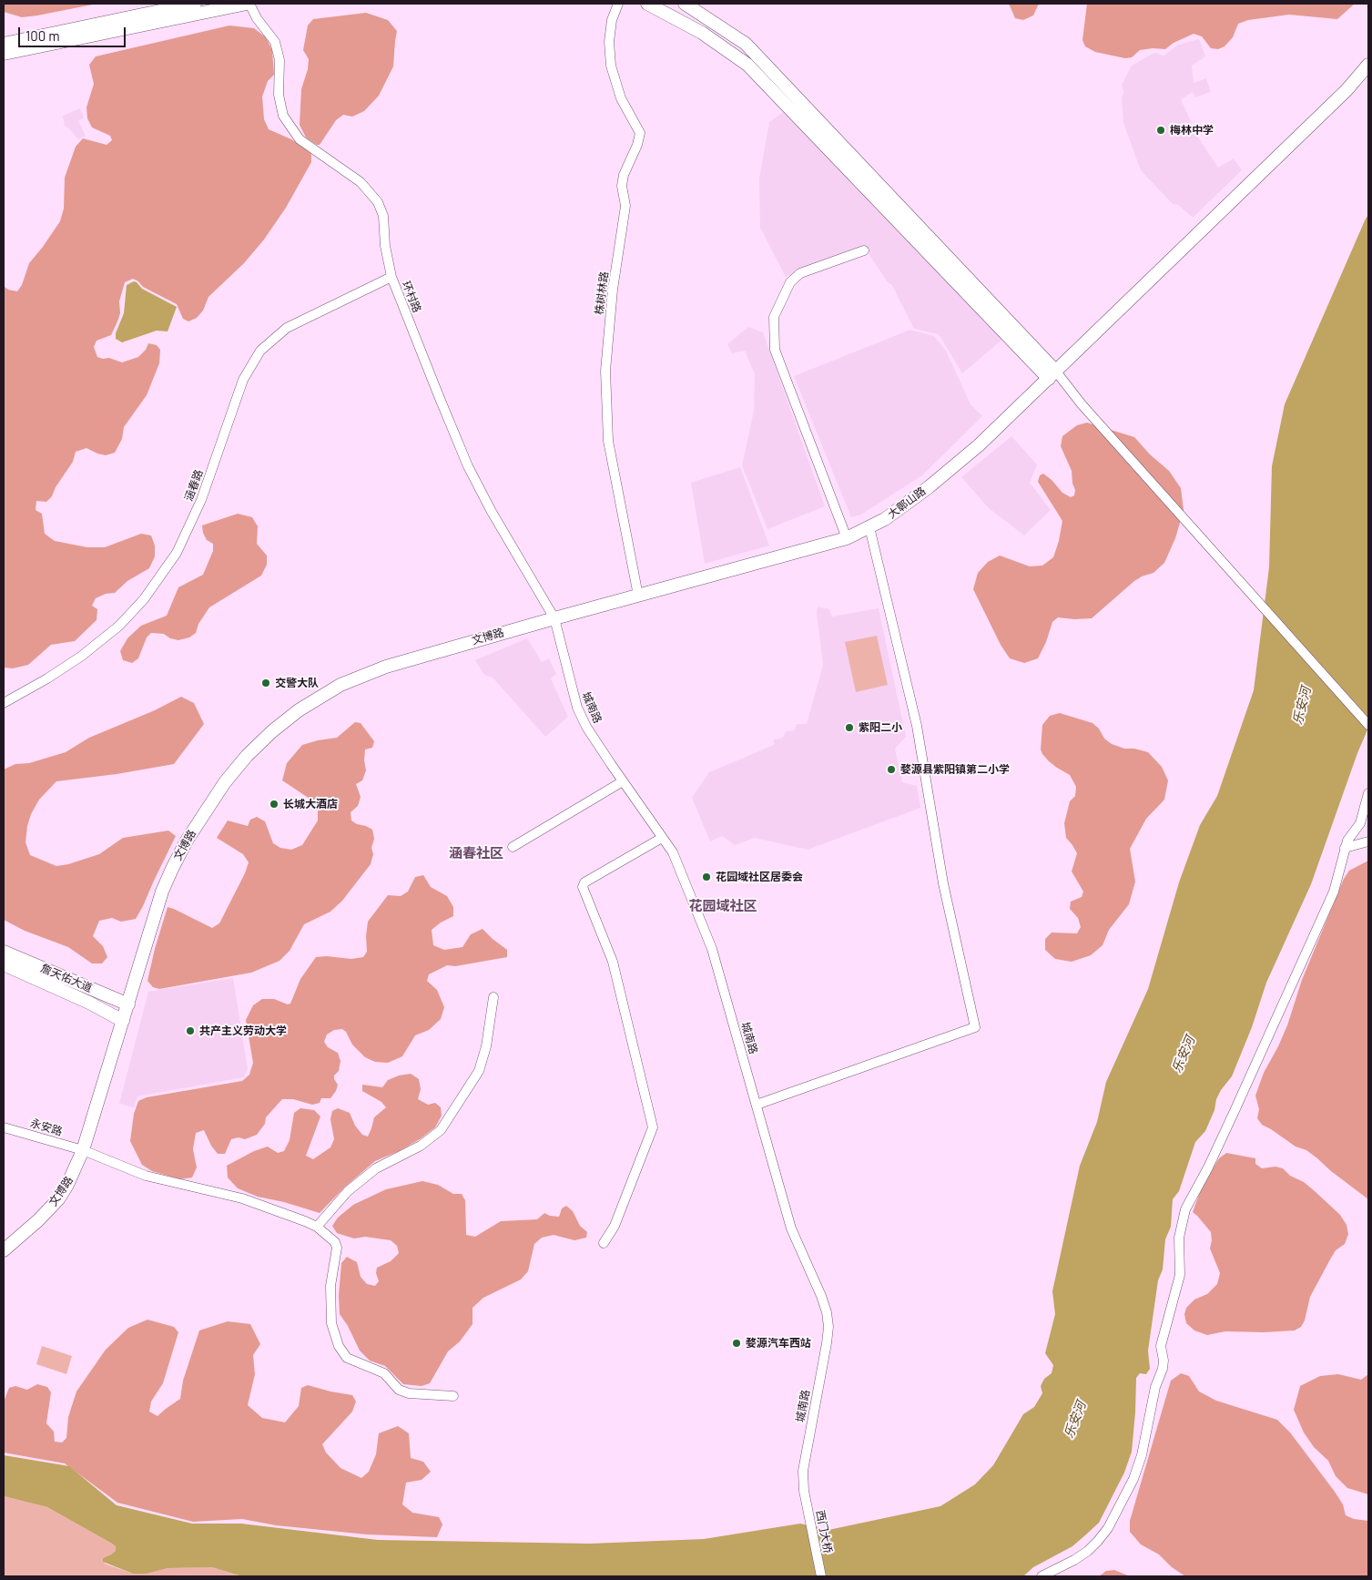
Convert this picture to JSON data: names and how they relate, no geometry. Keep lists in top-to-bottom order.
{
  "streets": {
    "main road": ["大鄣山路", "文博路", "詹天佑大道"],
    "street": [
      "株树林路",
      "环村路",
      "涵春路",
      "城南路",
      "永安路",
      "西门大桥"
    ]
  },
  "crossings": [
    ["株树林路", "大鄣山路"],
    ["环村路", "涵春路"],
    ["环村路", "大鄣山路"],
    ["环村路", "文博路"],
    ["环村路", "城南路"],
    ["大鄣山路", "文博路"],
    ["大鄣山路", "城南路"],
    ["文博路", "城南路"],
    ["文博路", "詹天佑大道"],
    ["文博路", "永安路"],
    ["城南路", "西门大桥"]
  ],
  "districts": ["涵春社区", "花园域社区"],
  "water": ["乐安河"],
  "places": [
    "梅林中学",
    "交警大队",
    "紫阳二小",
    "婺源县紫阳镇第二小学",
    "长城大酒店",
    "花园域社区居委会",
    "共产主义劳动大学",
    "婺源汽车西站"
  ],
  "scale_bar": "100 m"
}
